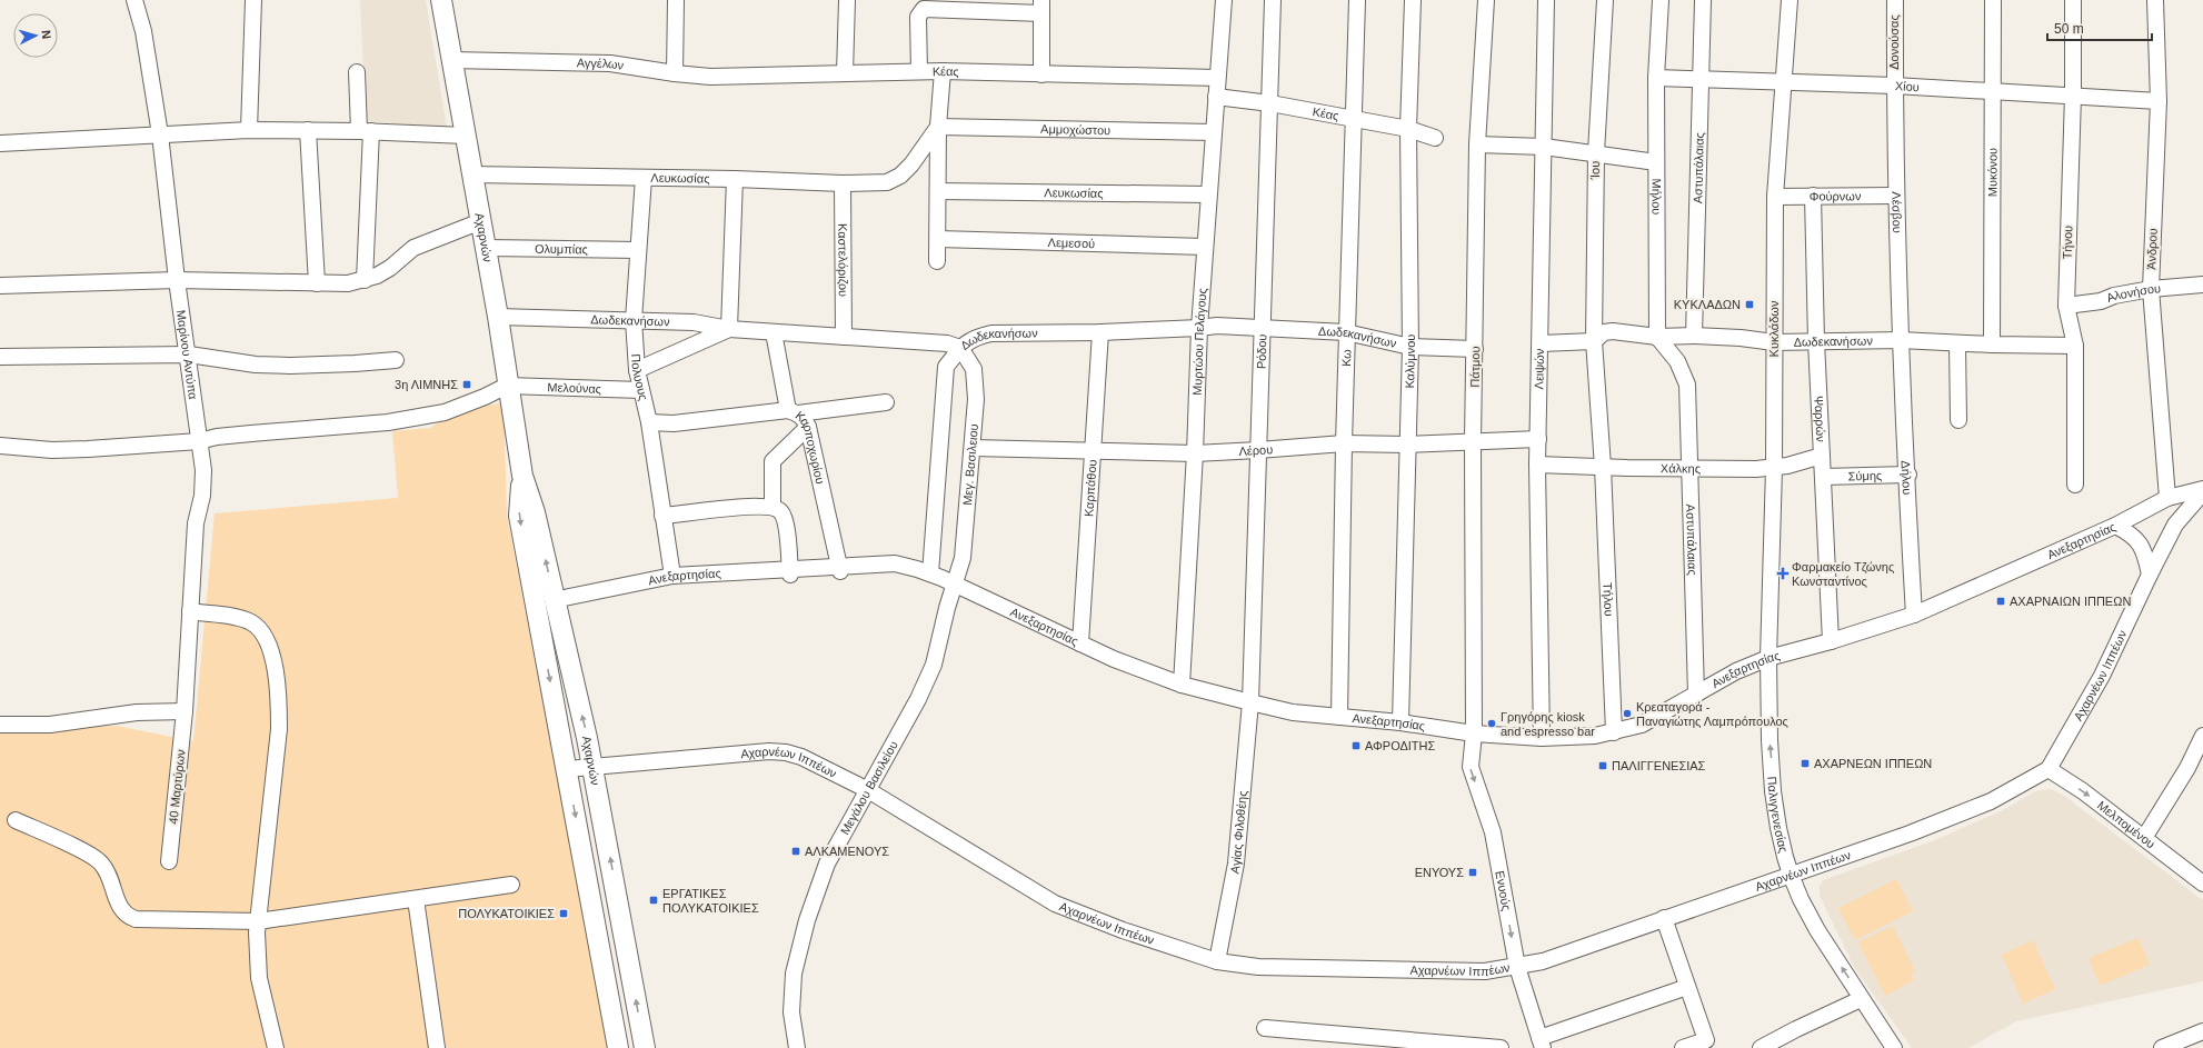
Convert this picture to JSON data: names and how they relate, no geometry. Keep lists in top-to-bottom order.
{
  "streets": {
    "main road": ["Αχαρνών"],
    "street": [
      "Δονούσας",
      "Αγγέλων",
      "Κέας",
      "Χίου",
      "Αμμοχώστου",
      "Αστυπάλαιας",
      "Ίου",
      "Μυκόνου",
      "Λευκωσίας",
      "Φούρνων",
      "Μήλου",
      "Λέσβου",
      "Τήνου",
      "Λεμεσού",
      "Ολυμπίας",
      "Άνδρου",
      "Καστελόριζου",
      "Αλονήσου",
      "Δωδεκανήσων",
      "Κυκλάδων",
      "Μυρτώου Πελάγους",
      "Ρόδου",
      "Μαρίνου Αντύπα",
      "Κω",
      "Καλύμνου",
      "Πάτμου",
      "Λειψών",
      "Πολυους",
      "Μελούνας",
      "Ψαρρών",
      "Λέρου",
      "Καρποχωρίου",
      "Μεγ. Βασιλειου",
      "Χάλκης",
      "Σύμης",
      "Δήλου",
      "Καρπάθου",
      "Ανεξαρτησίας",
      "Τήλου",
      "Αχαρνέων Ιππέων",
      "40 Μαρτύρων",
      "Μεγάλου Βασιλείου",
      "Παλιγγενεσίας",
      "Μελπομένου",
      "Αγίας Φιλοθέης",
      "Ενυούς"
    ]
  },
  "crossings": [
    ["Δονούσας", "Χίου"],
    ["Δονούσας", "Λέσβου"],
    ["Αγγέλων", "Κέας"],
    ["Αγγέλων", "Αχαρνών"],
    ["Κέας", "Μυρτώου Πελάγους"],
    ["Κέας", "Ρόδου"],
    ["Κέας", "Κω"],
    ["Κέας", "Καλύμνου"],
    ["Χίου", "Αστυπάλαιας"],
    ["Χίου", "Μυκόνου"],
    ["Χίου", "Μήλου"],
    ["Χίου", "Λέσβου"],
    ["Χίου", "Τήνου"],
    ["Χίου", "Άνδρου"],
    ["Χίου", "Κυκλάδων"],
    ["Αμμοχώστου", "Λευκωσίας"],
    ["Αμμοχώστου", "Μυρτώου Πελάγους"],
    ["Αστυπάλαιας", "Μήλου"],
    ["Αστυπάλαιας", "Δωδεκανήσων"],
    ["Αστυπάλαιας", "Χάλκης"],
    ["Αστυπάλαιας", "Ανεξαρτησίας"],
    ["Ίου", "Δωδεκανήσων"],
    ["Ίου", "Χάλκης"],
    ["Ίου", "Τήλου"],
    ["Μυκόνου", "Δωδεκανήσων"],
    ["Λευκωσίας", "Αχαρνών"],
    ["Λευκωσίας", "Καστελόριζου"],
    ["Λευκωσίας", "Μυρτώου Πελάγους"],
    ["Λευκωσίας", "Πολυους"],
    ["Φούρνων", "Λέσβου"],
    ["Φούρνων", "Κυκλάδων"],
    ["Φούρνων", "Ψαρρών"],
    ["Μήλου", "Δωδεκανήσων"],
    ["Λέσβου", "Δωδεκανήσων"],
    ["Λέσβου", "Δήλου"],
    ["Αχαρνών", "Ολυμπίας"],
    ["Αχαρνών", "Δωδεκανήσων"],
    ["Αχαρνών", "Μελούνας"],
    ["Αχαρνών", "Ανεξαρτησίας"],
    ["Αχαρνών", "Αχαρνέων Ιππέων"],
    ["Τήνου", "Αλονήσου"],
    ["Τήνου", "Δωδεκανήσων"],
    ["Λεμεσού", "Μυρτώου Πελάγους"],
    ["Ολυμπίας", "Πολυους"],
    ["Άνδρου", "Αλονήσου"],
    ["Άνδρου", "Ανεξαρτησίας"],
    ["Καστελόριζου", "Δωδεκανήσων"],
    ["Δωδεκανήσων", "Κυκλάδων"],
    ["Δωδεκανήσων", "Μυρτώου Πελάγους"],
    ["Δωδεκανήσων", "Ρόδου"],
    ["Δωδεκανήσων", "Κω"],
    ["Δωδεκανήσων", "Καλύμνου"],
    ["Δωδεκανήσων", "Πάτμου"],
    ["Δωδεκανήσων", "Λειψών"],
    ["Δωδεκανήσων", "Πολυους"],
    ["Δωδεκανήσων", "Ψαρρών"],
    ["Δωδεκανήσων", "Καρποχωρίου"],
    ["Δωδεκανήσων", "Μεγ. Βασιλειου"],
    ["Δωδεκανήσων", "Δήλου"],
    ["Δωδεκανήσων", "Καρπάθου"],
    ["Κυκλάδων", "Χάλκης"],
    ["Κυκλάδων", "Ανεξαρτησίας"],
    ["Κυκλάδων", "Παλιγγενεσίας"],
    ["Μυρτώου Πελάγους", "Λέρου"],
    ["Μυρτώου Πελάγους", "Ανεξαρτησίας"],
    ["Ρόδου", "Λέρου"],
    ["Ρόδου", "Ανεξαρτησίας"],
    ["Ρόδου", "Αγίας Φιλοθέης"],
    ["Μαρίνου Αντύπα", "40 Μαρτύρων"],
    ["Κω", "Λέρου"],
    ["Κω", "Ανεξαρτησίας"],
    ["Καλύμνου", "Λέρου"],
    ["Καλύμνου", "Ανεξαρτησίας"],
    ["Πάτμου", "Λέρου"],
    ["Πάτμου", "Ανεξαρτησίας"],
    ["Πάτμου", "Ενυούς"],
    ["Λειψών", "Λέρου"],
    ["Λειψών", "Χάλκης"],
    ["Λειψών", "Ανεξαρτησίας"],
    ["Πολυους", "Μελούνας"],
    ["Πολυους", "Ανεξαρτησίας"],
    ["Ψαρρών", "Χάλκης"],
    ["Ψαρρών", "Σύμης"],
    ["Ψαρρών", "Ανεξαρτησίας"],
    ["Λέρου", "Μεγ. Βασιλειου"],
    ["Λέρου", "Καρπάθου"],
    ["Καρποχωρίου", "Ανεξαρτησίας"],
    ["Μεγ. Βασιλειου", "Ανεξαρτησίας"],
    ["Μεγ. Βασιλειου", "Μεγάλου Βασιλείου"],
    ["Χάλκης", "Τήλου"],
    ["Σύμης", "Δήλου"],
    ["Δήλου", "Ανεξαρτησίας"],
    ["Καρπάθου", "Ανεξαρτησίας"],
    ["Ανεξαρτησίας", "Τήλου"],
    ["Ανεξαρτησίας", "Μεγάλου Βασιλείου"],
    ["Ανεξαρτησίας", "Παλιγγενεσίας"],
    ["Ανεξαρτησίας", "Αγίας Φιλοθέης"],
    ["Ανεξαρτησίας", "Ενυούς"],
    ["Αχαρνέων Ιππέων", "Μεγάλου Βασιλείου"],
    ["Αχαρνέων Ιππέων", "Παλιγγενεσίας"],
    ["Αχαρνέων Ιππέων", "Μελπομένου"],
    ["Αχαρνέων Ιππέων", "Αγίας Φιλοθέης"],
    ["Αχαρνέων Ιππέων", "Ενυούς"]
  ],
  "one_way": ["Παλιγγενεσίας", "Μελπομένου", "Ενυούς"],
  "places": {
    "transit": [
      "ΚΥΚΛΑΔΩΝ",
      "3η ΛΙΜΝΗΣ",
      "ΑΧΑΡΝΑΙΩΝ ΙΠΠΕΩΝ",
      "ΑΦΡΟΔΙΤΗΣ",
      "ΑΧΑΡΝΕΩΝ ΙΠΠΕΩΝ",
      "ΠΑΛΙΓΓΕΝΕΣΙΑΣ",
      "ΑΛΚΑΜΕΝΟΥΣ",
      "ΕΝΥΟΥΣ",
      "ΕΡΓΑΤΙΚΕΣ ΠΟΛΥΚΑΤΟΙΚΙΕΣ",
      "ΠΟΛΥΚΑΤΟΙΚΙΕΣ"
    ],
    "health": ["Φαρμακείο Τζώνης Κωνσταντίνος"],
    "other": ["Κρεαταγορά - Παναγιώτης Λαμπρόπουλος", "Γρηγόρης kiosk and espresso bar"]
  },
  "scale_bar": "50 m",
  "north": "right"
}
